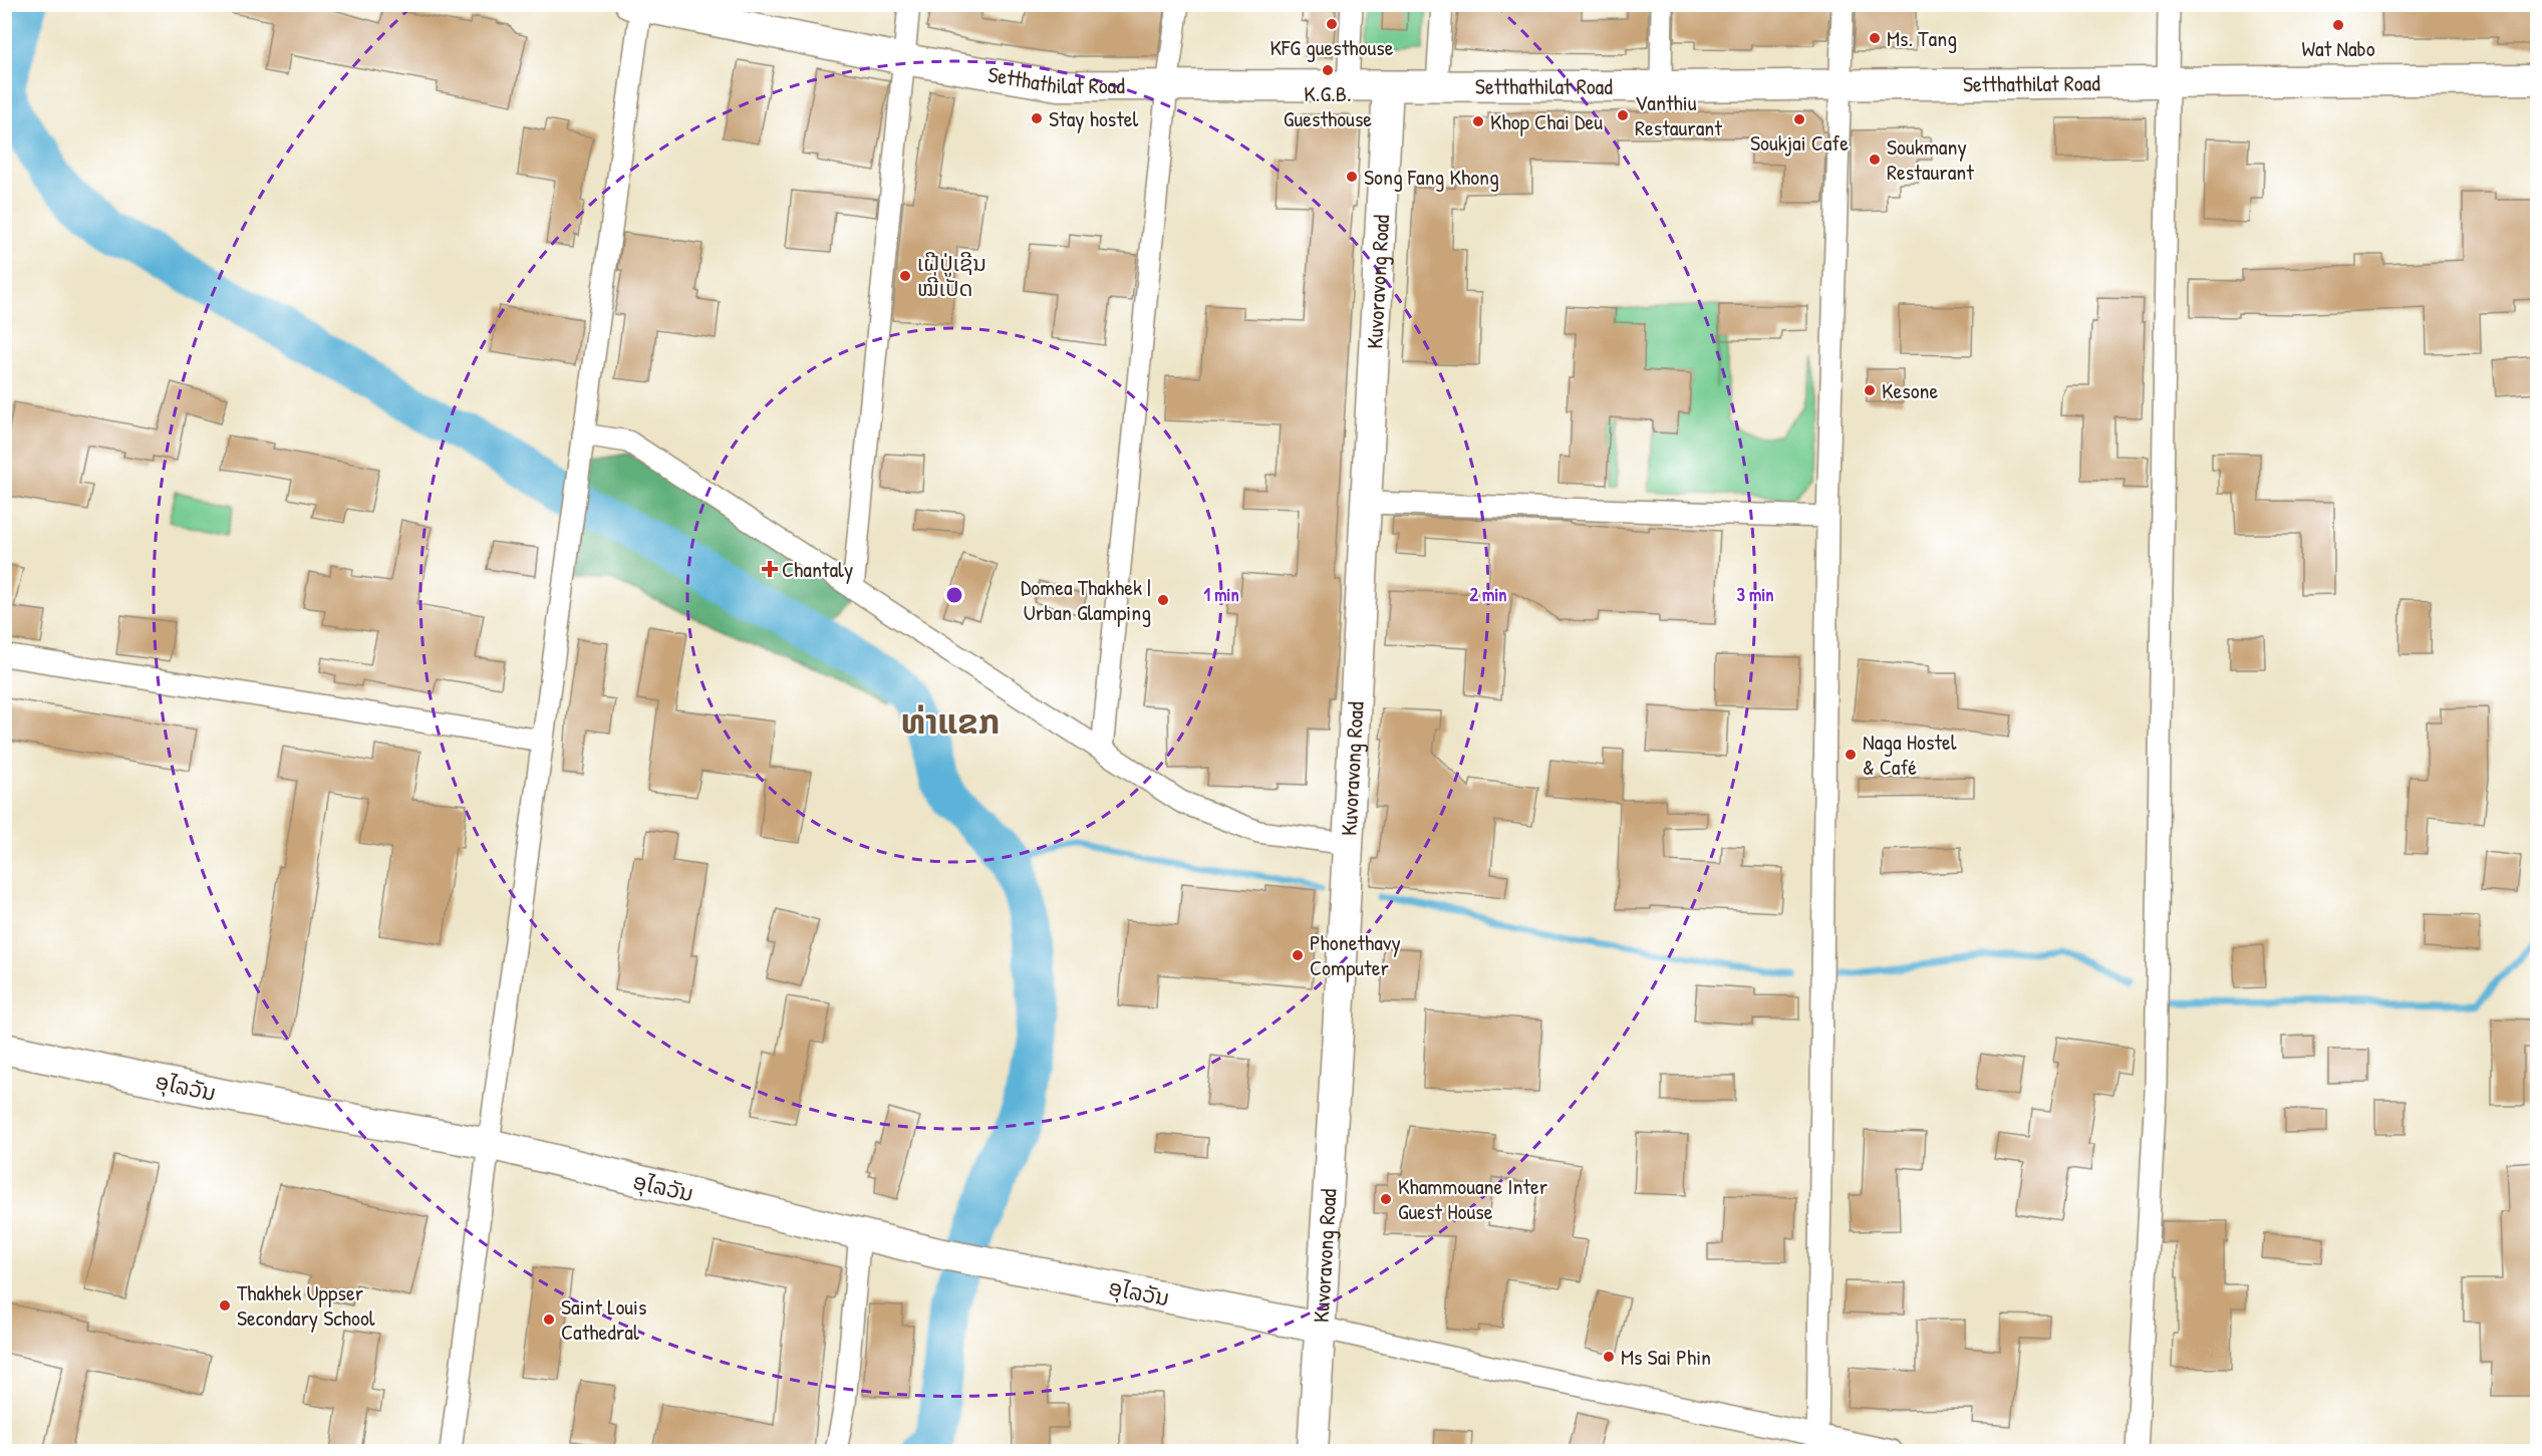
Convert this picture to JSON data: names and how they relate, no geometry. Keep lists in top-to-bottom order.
{
  "streets": {
    "street": ["Setthathilat Road", "Kuvoravong Road", "ອຸໄລວັນ"]
  },
  "crossings": [
    ["Setthathilat Road", "Kuvoravong Road"],
    ["Kuvoravong Road", "ອຸໄລວັນ"]
  ],
  "districts": ["ທ່າແຂກ"],
  "places": {
    "other": [
      "KFG guesthouse",
      "Wat Nabo",
      "Ms. Tang",
      "K.G.B. Guesthouse",
      "Vanthiu Restaurant",
      "Stay hostel",
      "Soukjai Cafe",
      "Khop Chai Deu",
      "Soukmany Restaurant",
      "Song Fang Khong",
      "ເຝີປູ່ເຊີນ ໝີ່ເປັດ",
      "Kesone",
      "Domea Thakhek | Urban Glamping",
      "Naga Hostel & Café",
      "Phonethavy Computer",
      "Khammouane Inter Guest House",
      "Thakhek Uppser Secondary School",
      "Saint Louis Cathedral",
      "Ms Sai Phin"
    ],
    "health": ["Chantaly"]
  },
  "rings": ["1 min", "2 min", "3 min"]
}
